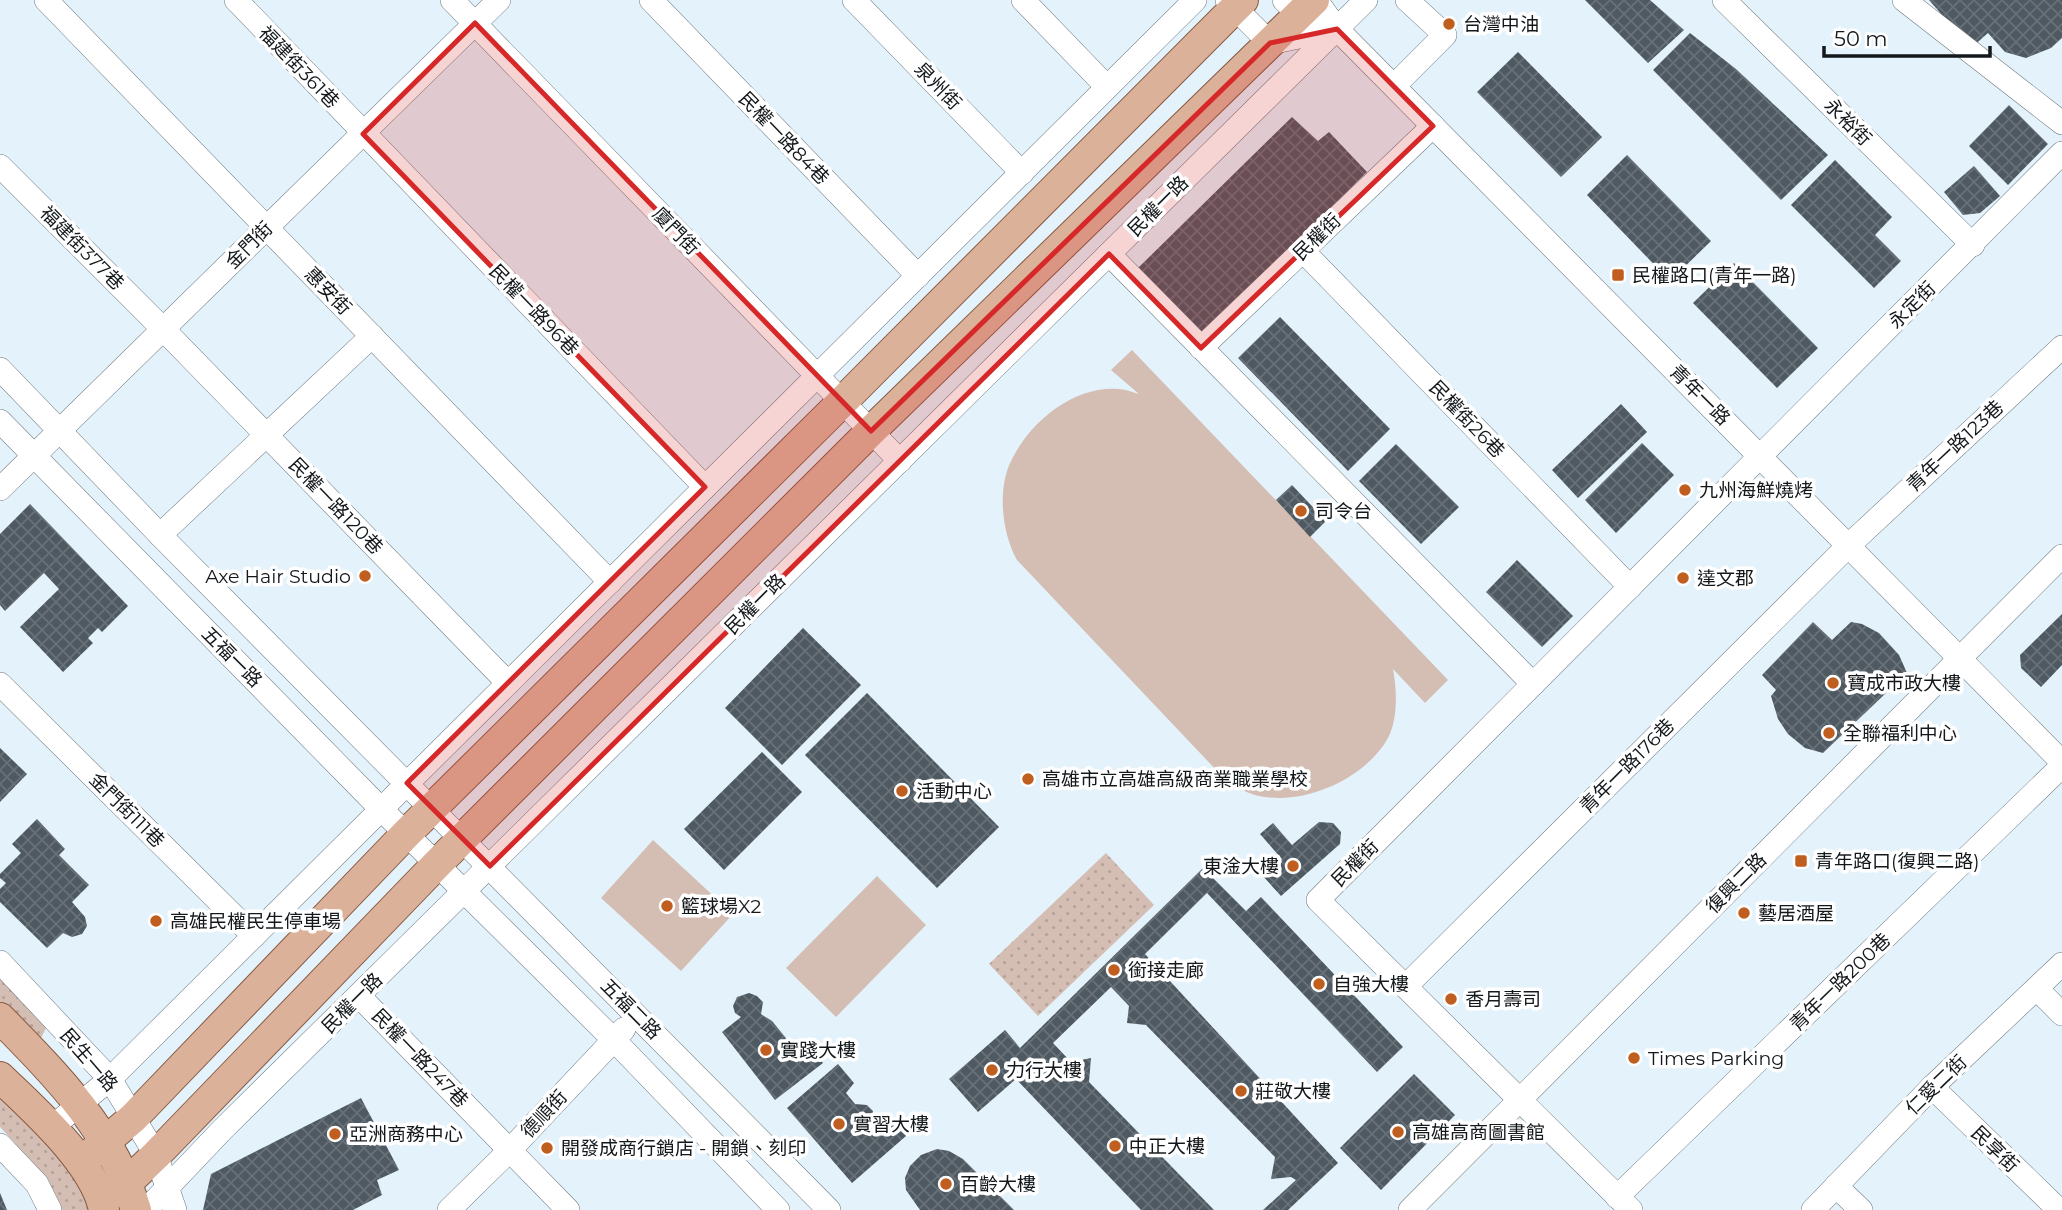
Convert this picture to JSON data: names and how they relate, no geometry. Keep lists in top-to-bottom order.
{
  "streets": {
    "main road": ["民權一路", "民生一路"],
    "street": [
      "福建街361巷",
      "泉州街",
      "永裕街",
      "民權一路84巷",
      "廈門街",
      "民權街",
      "金門街",
      "福建街377巷",
      "惠安街",
      "永定街",
      "民權一路96巷",
      "青年一路",
      "民權街26巷",
      "青年一路123巷",
      "民權一路120巷",
      "五福一路",
      "青年一路176巷",
      "金門街111巷",
      "復興二路",
      "青年一路200巷",
      "五福二路",
      "民權一路247巷",
      "仁愛二街",
      "德順街",
      "民享街"
    ]
  },
  "crossings": [
    ["福建街361巷", "金門街"],
    ["福建街361巷", "民權一路96巷"],
    ["永裕街", "永定街"],
    ["民權一路", "廈門街"],
    ["民權一路", "青年一路"],
    ["民權一路", "五福一路"],
    ["民權一路", "五福二路"],
    ["民權一路", "民權一路247巷"],
    ["民權一路", "民生一路"],
    ["廈門街", "金門街"],
    ["民權街", "永定街"],
    ["民權街", "青年一路"],
    ["民權街", "民權街26巷"],
    ["民權街", "青年一路176巷"],
    ["民權街", "復興二路"],
    ["民權街", "青年一路200巷"],
    ["金門街", "福建街377巷"],
    ["金門街", "惠安街"],
    ["金門街", "民權一路96巷"],
    ["金門街", "民權一路120巷"],
    ["金門街", "五福一路"],
    ["福建街377巷", "民權一路120巷"],
    ["永定街", "青年一路"],
    ["青年一路", "青年一路123巷"],
    ["青年一路", "青年一路176巷"],
    ["青年一路", "復興二路"],
    ["青年一路", "青年一路200巷"],
    ["青年一路123巷", "青年一路176巷"],
    ["五福一路", "五福二路"],
    ["五福二路", "德順街"],
    ["民權一路247巷", "德順街"],
    ["仁愛二街", "民享街"]
  ],
  "places": {
    "other": [
      "台灣中油",
      "九州海鮮燒烤",
      "司令台",
      "Axe Hair Studio",
      "達文郡",
      "寶成市政大樓",
      "全聯福利中心",
      "高雄市立高雄高級商業職業學校",
      "活動中心",
      "東淦大樓",
      "籃球場X2",
      "藝居酒屋",
      "高雄民權民生停車場",
      "銜接走廊",
      "自強大樓",
      "香月壽司",
      "實踐大樓",
      "Times Parking",
      "力行大樓",
      "莊敬大樓",
      "實習大樓",
      "高雄高商圖書館",
      "亞洲商務中心",
      "中正大樓",
      "開發成商行鎖店 - 開鎖、刻印",
      "百齡大樓"
    ],
    "transit": ["民權路口(青年一路)", "青年路口(復興二路)"]
  },
  "scale_bar": "50 m"
}
